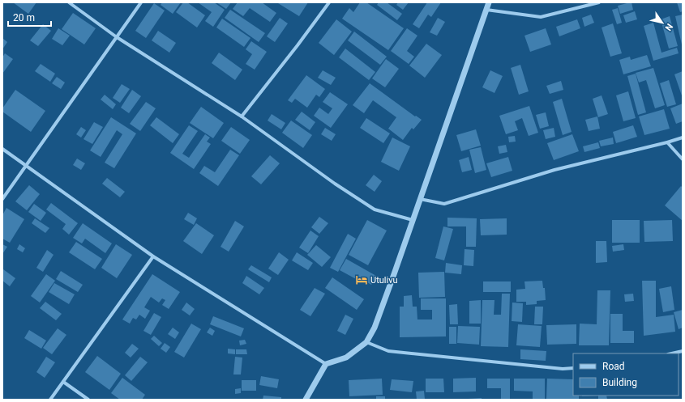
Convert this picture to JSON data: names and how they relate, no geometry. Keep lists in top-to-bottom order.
{
  "places": {
    "hotel": ["Utulivu"]
  },
  "legend": ["Road", "Building"],
  "scale_bar": "20 m",
  "north": "bottom right"
}
